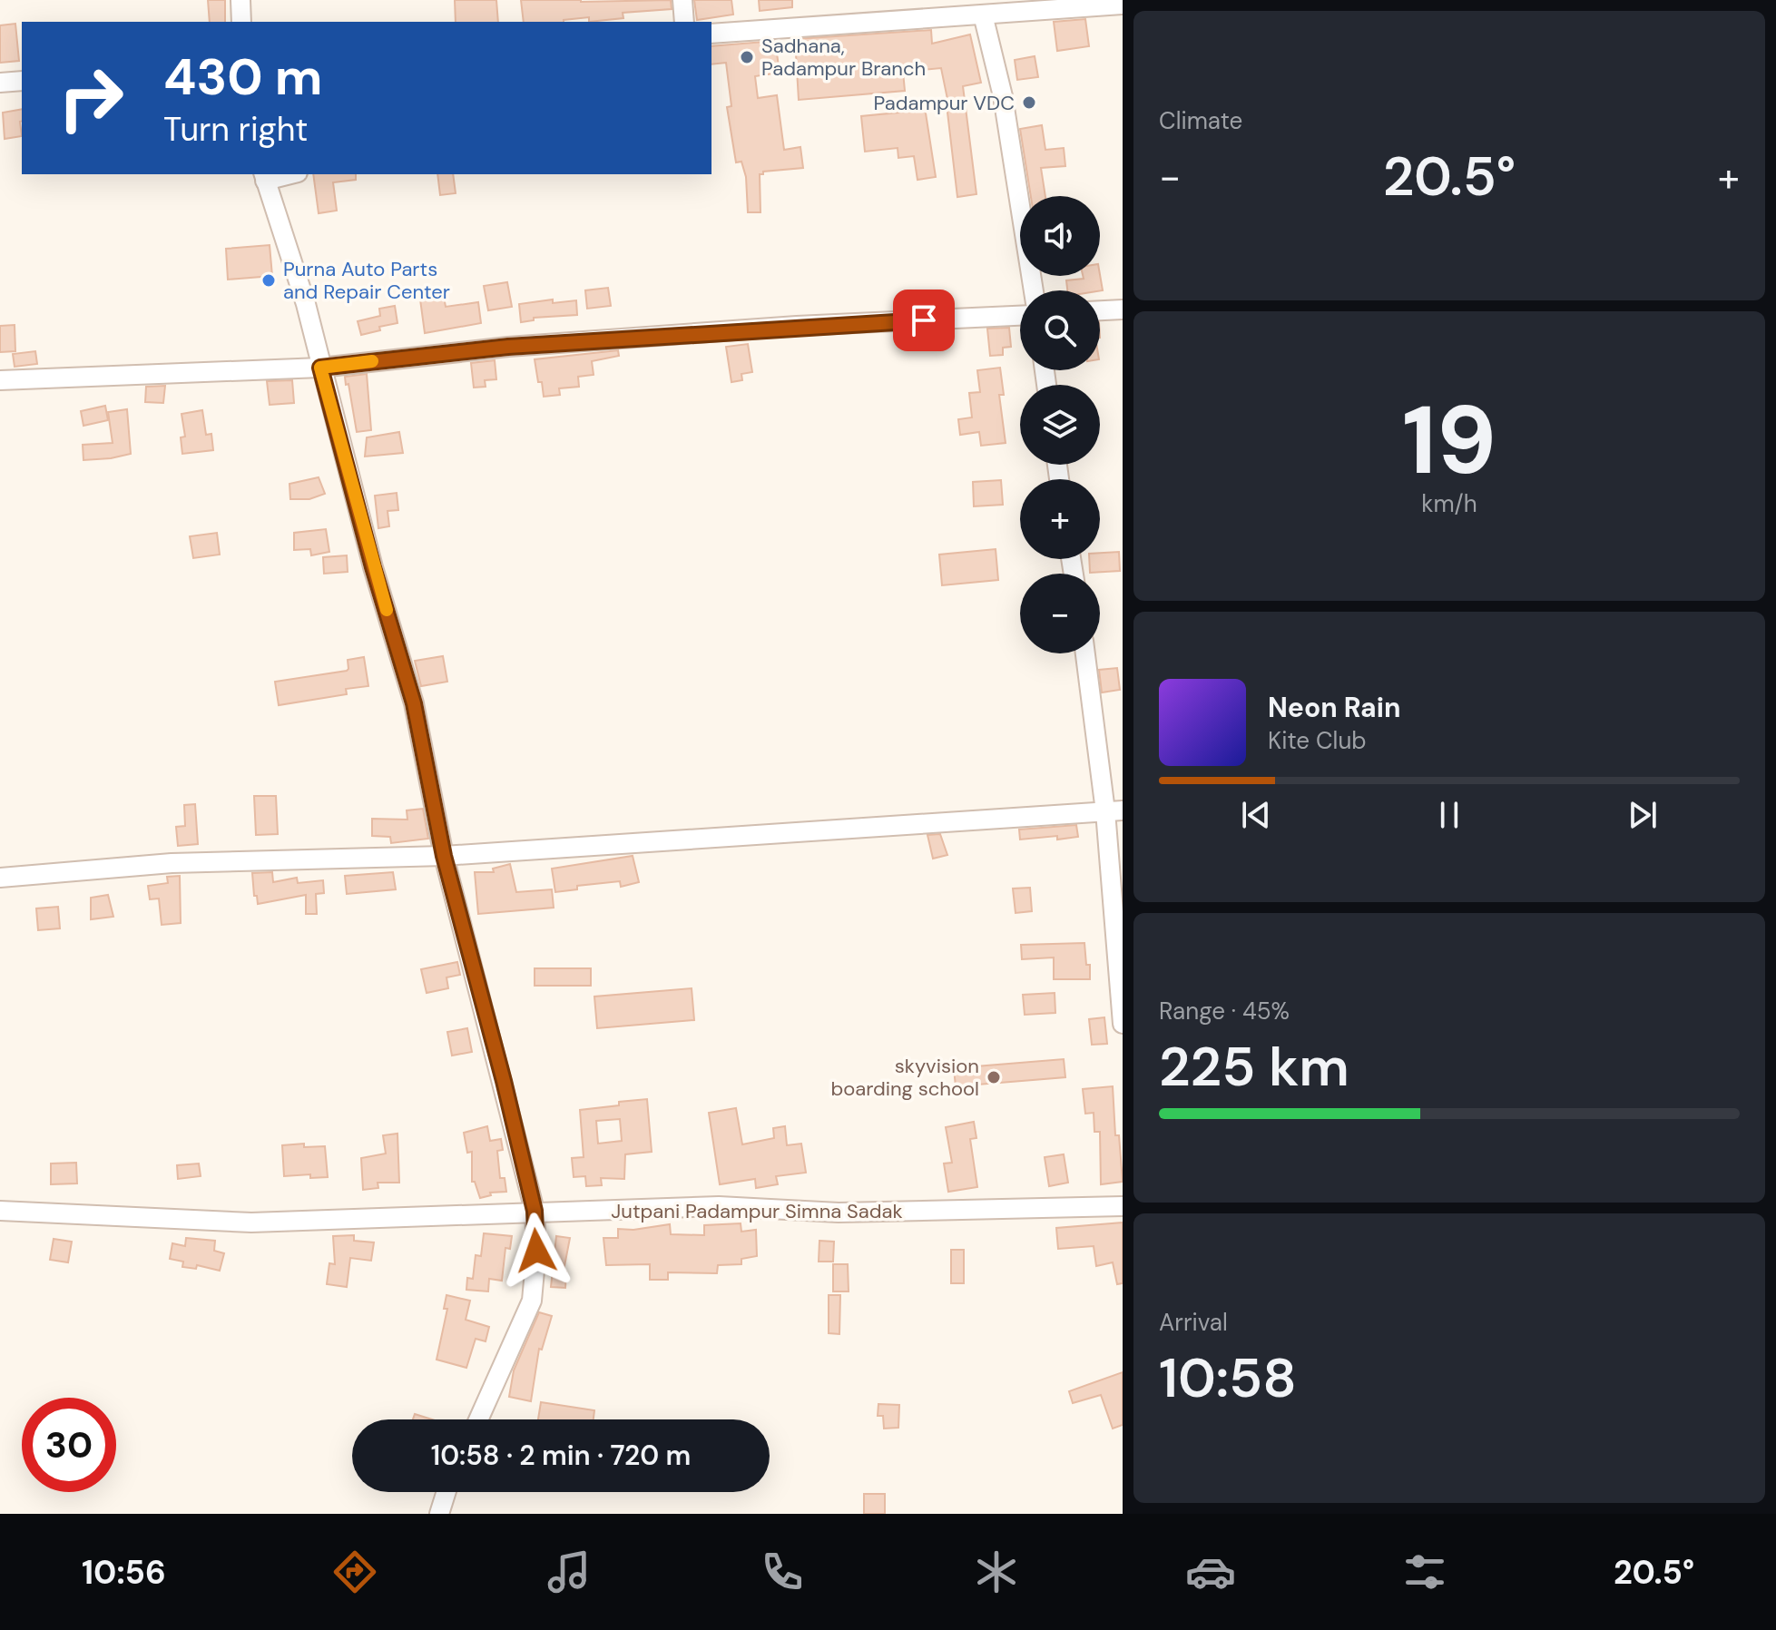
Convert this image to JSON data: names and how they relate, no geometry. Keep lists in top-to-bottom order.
{
  "streets": {
    "street": ["Jutpani Padampur Simna Sadak"]
  },
  "places": [
    "Sadhana, Padampur Branch",
    "Padampur VDC",
    "Purna Auto Parts and Repair Center",
    "skyvision boarding school"
  ],
  "page": {
    "tile": [
      "Climate",
      ["19", "km/h"],
      ["Range · 45%", "225 km"],
      ["Arrival", "10:58"]
    ],
    "turn": ["430 m", "Turn right"],
    "heat": ["−", "20.5°", "+"],
    "map_buttons": ["+", "−"],
    "song": ["Neon Rain", "Kite Club"],
    "limit": "30",
    "trip": "10:58 · 2 min · 720 m",
    "tabs": ["10:56", "20.5°"]
  }
}
